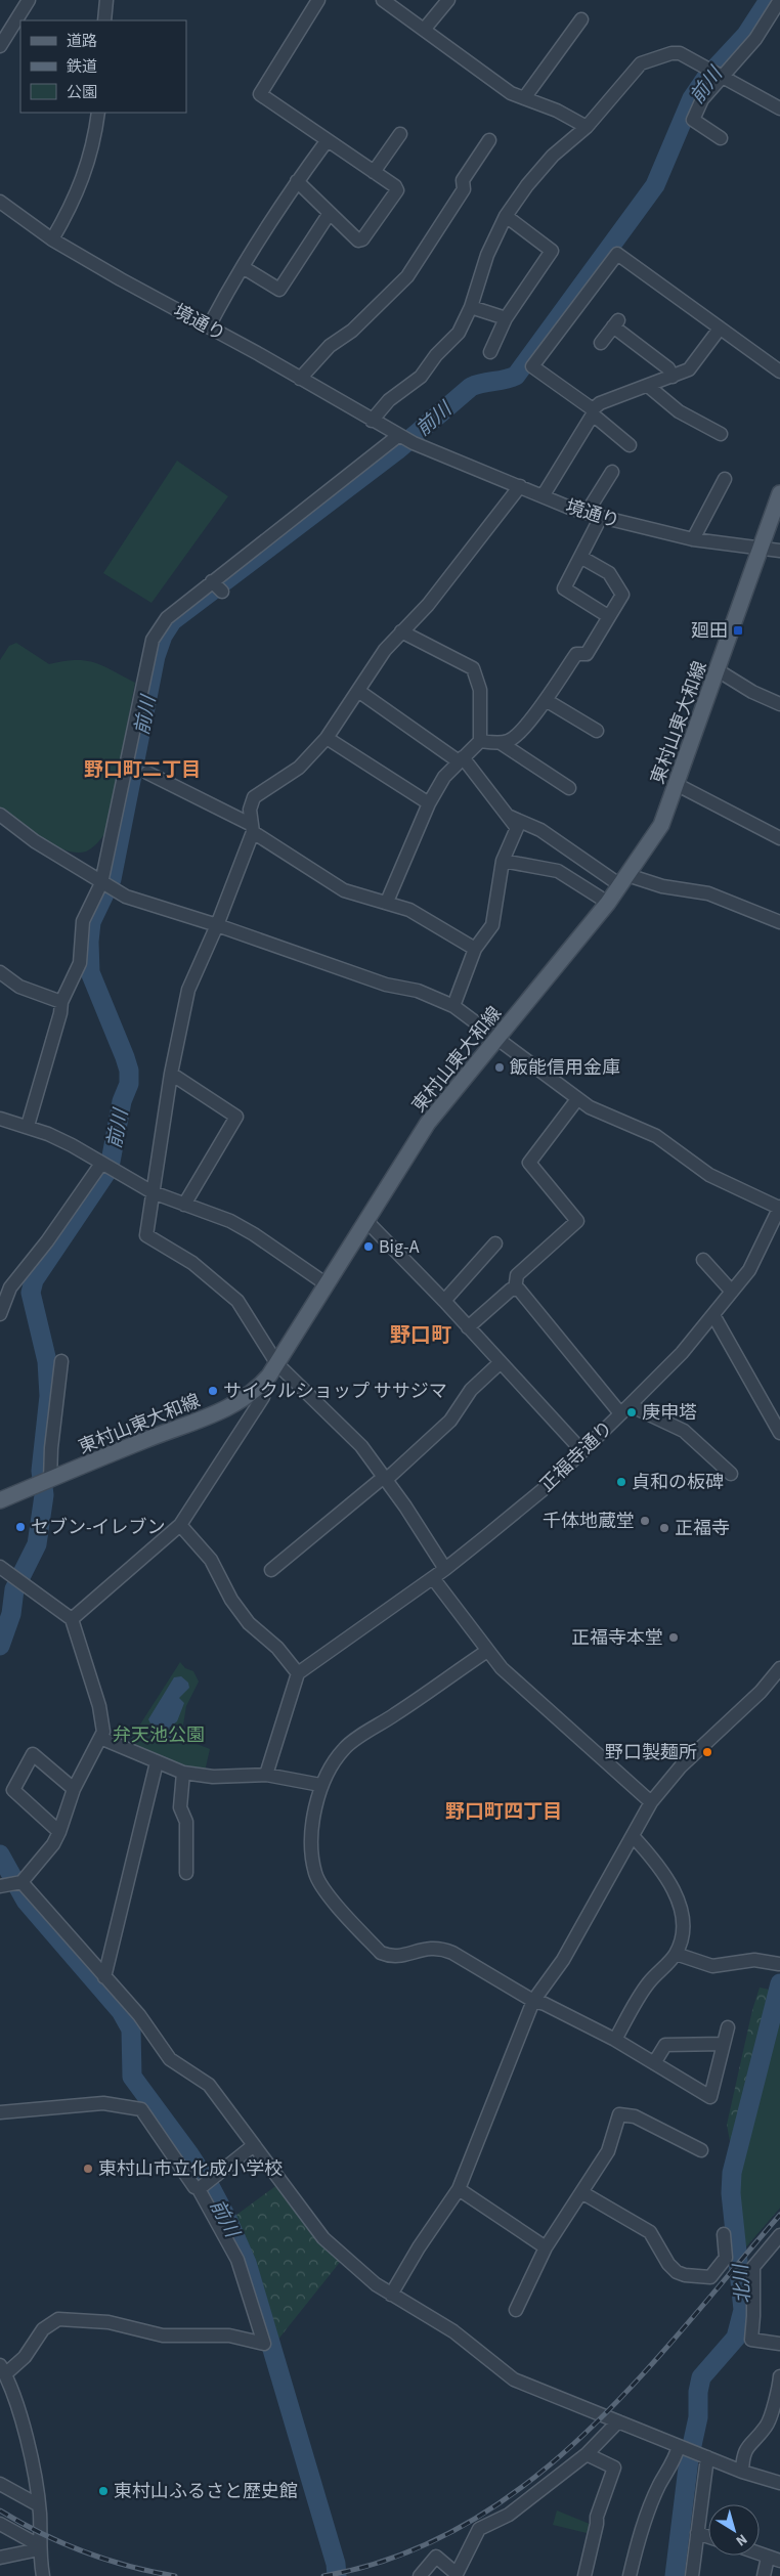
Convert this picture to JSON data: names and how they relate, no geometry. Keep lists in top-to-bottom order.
{
  "streets": {
    "main road": ["東村山東大和線"],
    "street": ["境通り", "正福寺通り"]
  },
  "crossings": [
    ["境通り", "東村山東大和線"]
  ],
  "districts": ["野口町二丁目", "野口町", "野口町四丁目"],
  "water": ["前川", "北川"],
  "parks": ["弁天池公園"],
  "places": {
    "transit": ["廻田"],
    "other": [
      "飯能信用金庫",
      "Big-A",
      "サイクルショップ ササジマ",
      "庚申塔",
      "貞和の板碑",
      "千体地蔵堂",
      "セブン-イレブン",
      "正福寺",
      "正福寺本堂",
      "野口製麺所",
      "東村山市立化成小学校",
      "東村山ふるさと歴史館"
    ]
  },
  "legend": ["道路", "鉄道", "公園"],
  "north": "bottom right"
}
